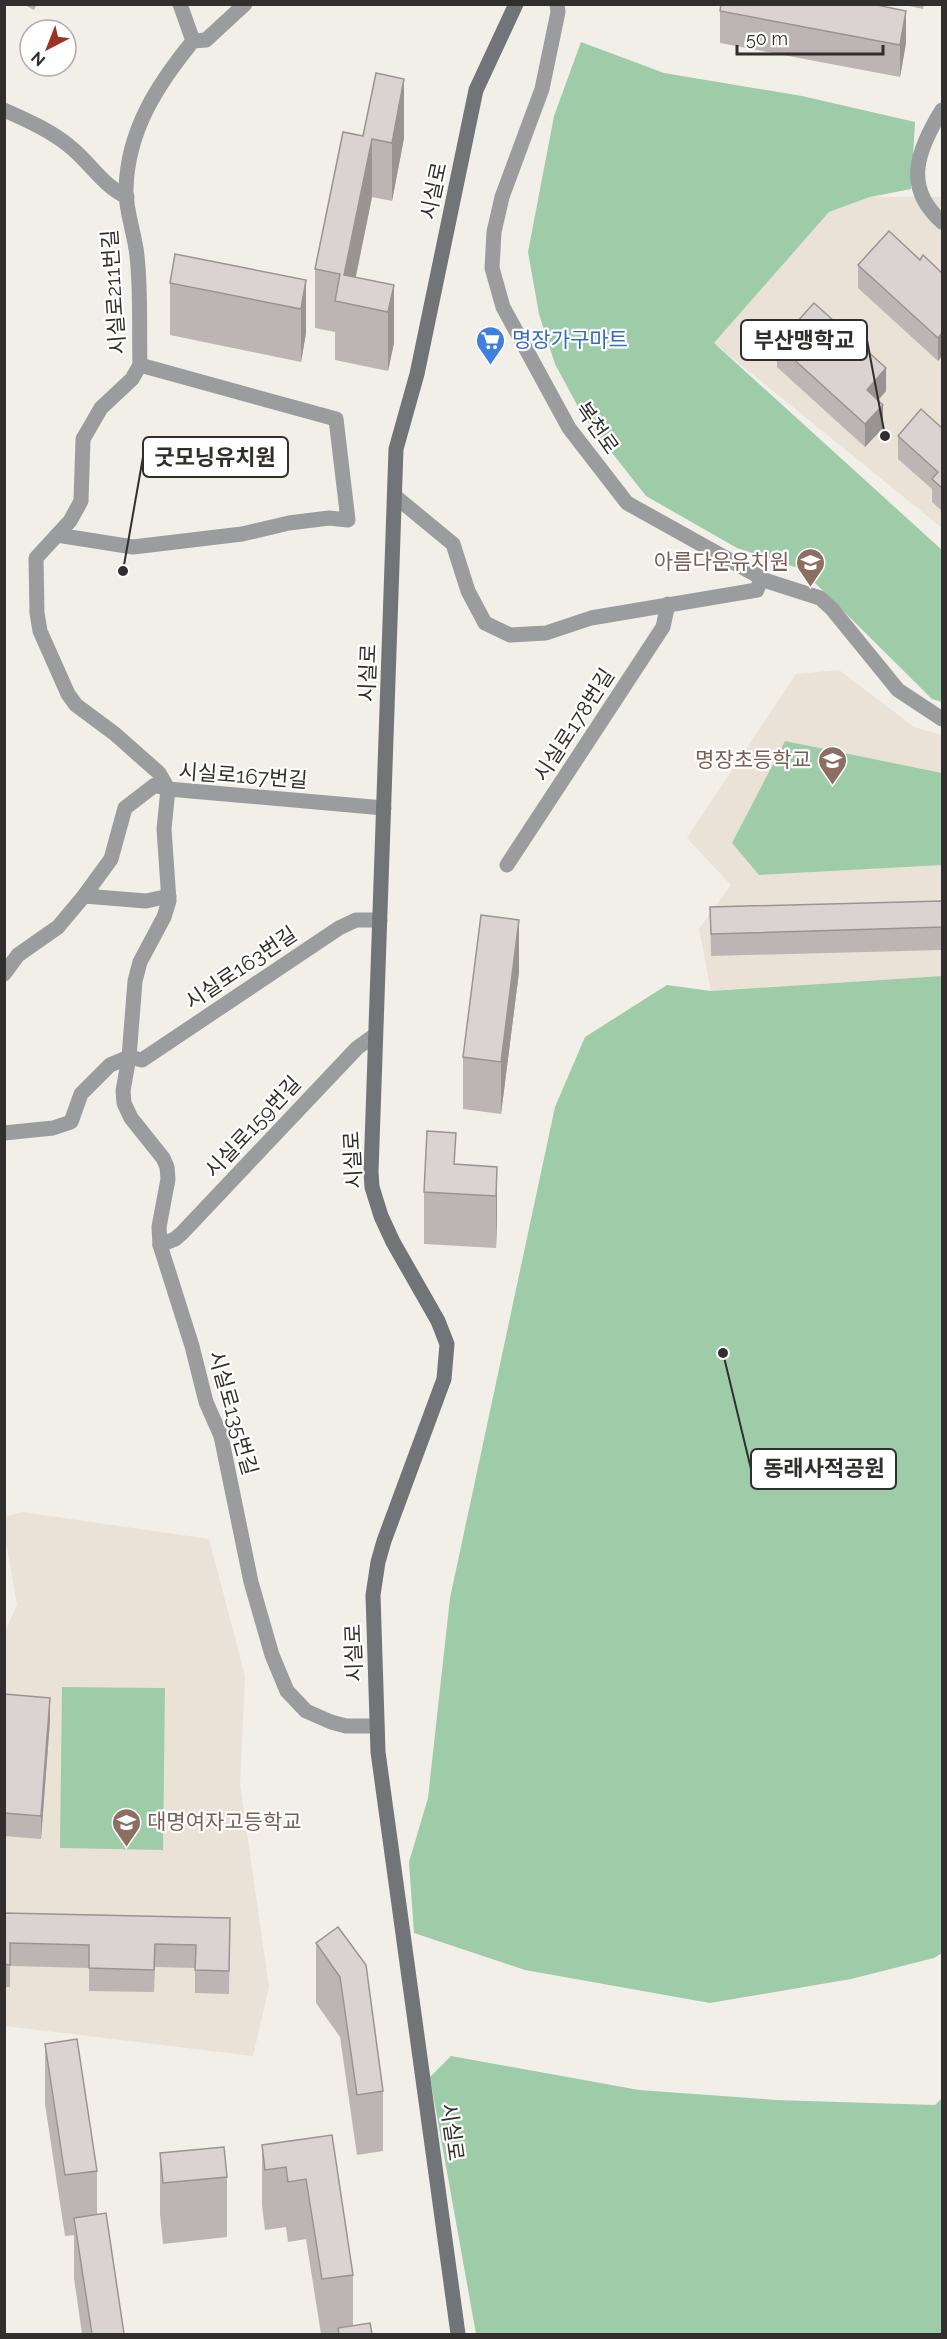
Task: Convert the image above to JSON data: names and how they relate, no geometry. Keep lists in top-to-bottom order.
{
  "streets": {
    "main road": ["시실로"],
    "street": [
      "시실로211번길",
      "복천로",
      "시실로178번길",
      "시실로167번길",
      "시실로163번길",
      "시실로159번길",
      "시실로135번길"
    ]
  },
  "crossings": [
    ["시실로", "시실로167번길"],
    ["시실로", "시실로163번길"],
    ["시실로", "시실로159번길"],
    ["시실로", "시실로135번길"],
    ["시실로211번길", "시실로167번길"],
    ["시실로167번길", "시실로163번길"],
    ["시실로167번길", "시실로135번길"],
    ["시실로163번길", "시실로135번길"],
    ["시실로159번길", "시실로135번길"]
  ],
  "places": {
    "supermarket": ["명장가구마트"],
    "other": ["부산맹학교", "굿모닝유치원", "동래사적공원"],
    "school or university": ["아름다운유치원", "명장초등학교", "대명여자고등학교"]
  },
  "scale_bar": "50 m",
  "north": "bottom left"
}
